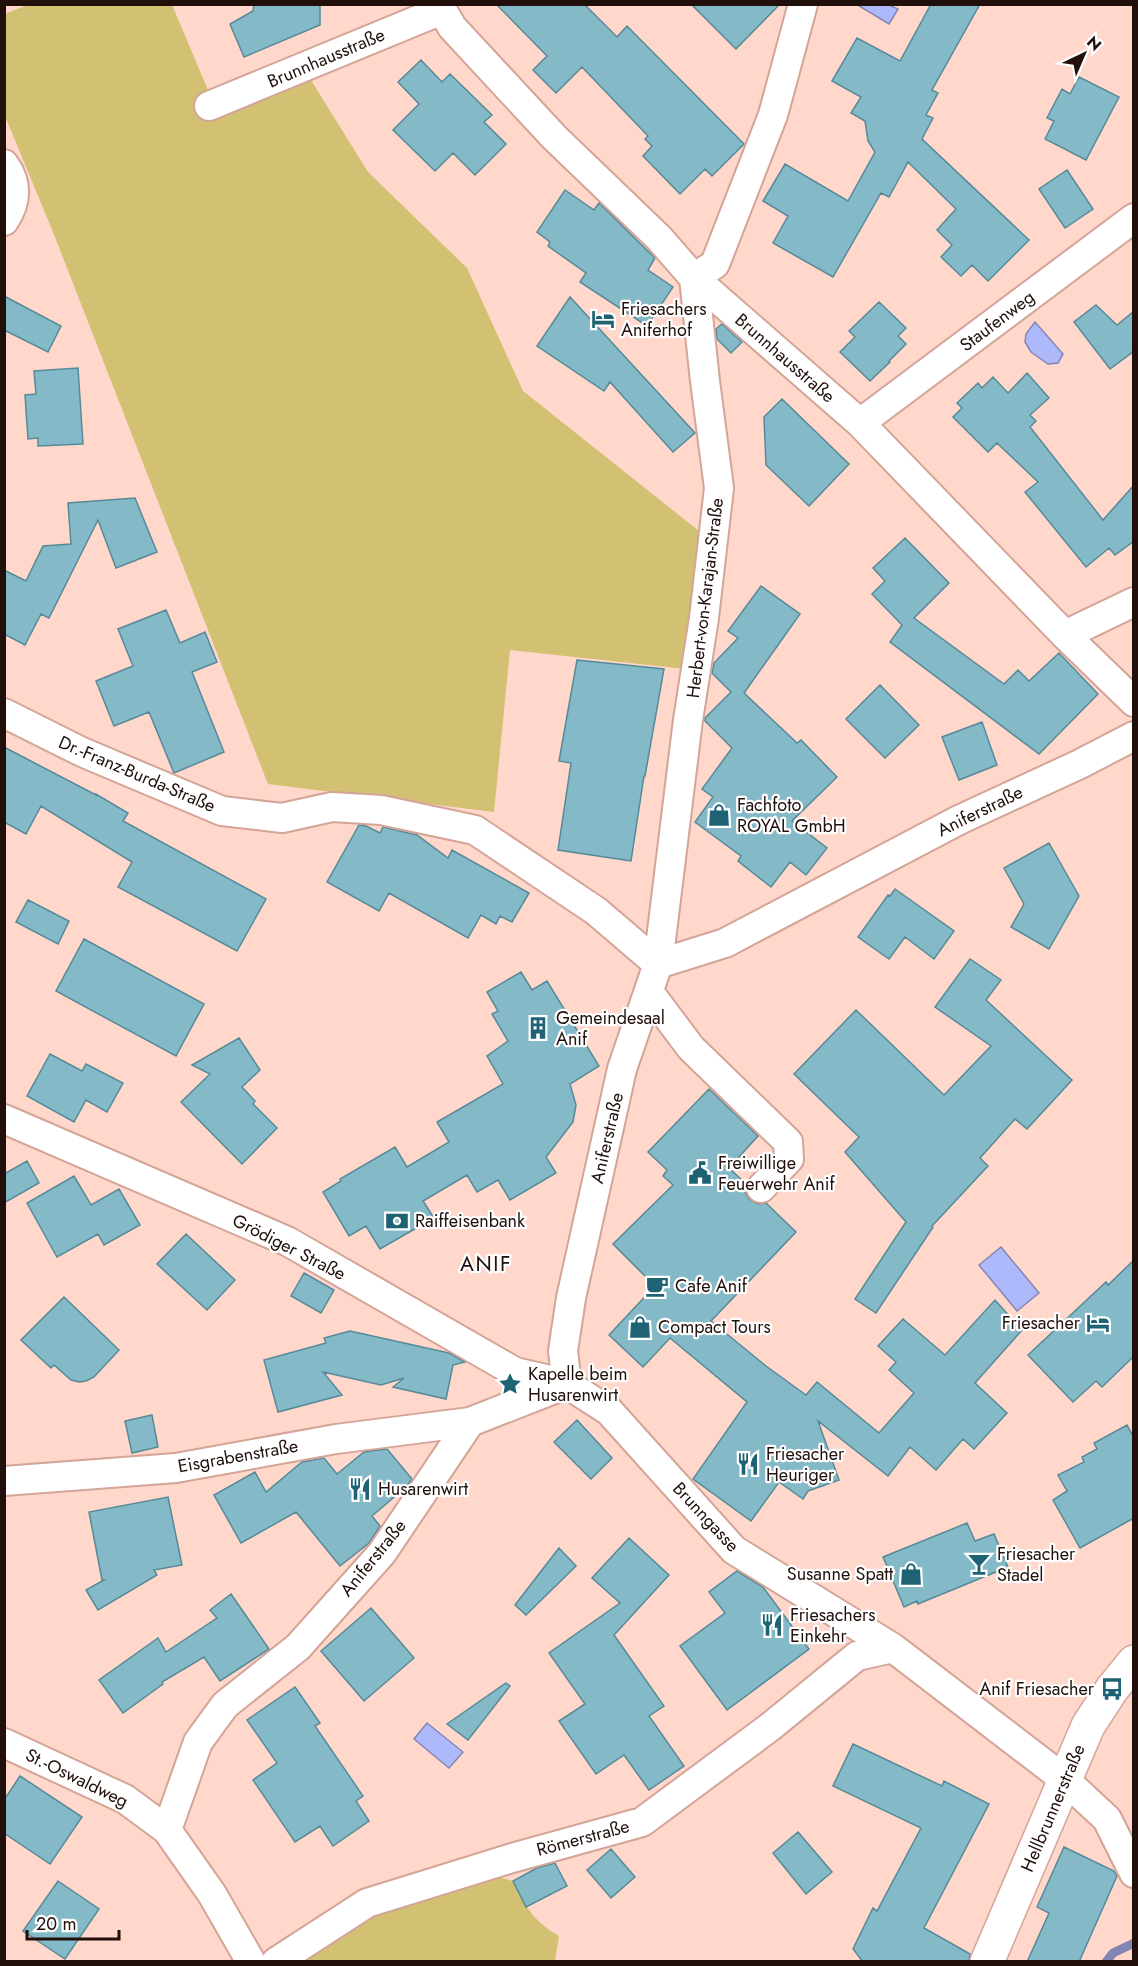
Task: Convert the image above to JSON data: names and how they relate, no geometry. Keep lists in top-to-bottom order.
{
  "streets": {
    "street": [
      "Brunnhausstraße",
      "Staufenweg",
      "Herbert-von-Karajan-Straße",
      "Dr.-Franz-Burda-Straße",
      "Aniferstraße",
      "Grödiger Straße",
      "Eisgrabenstraße",
      "Brunngasse",
      "St.-Oswaldweg",
      "Hellbrunnerstraße",
      "Römerstraße"
    ]
  },
  "crossings": [
    ["Brunnhausstraße", "Staufenweg"],
    ["Brunnhausstraße", "Herbert-von-Karajan-Straße"],
    ["Herbert-von-Karajan-Straße", "Dr.-Franz-Burda-Straße"],
    ["Herbert-von-Karajan-Straße", "Aniferstraße"],
    ["Dr.-Franz-Burda-Straße", "Aniferstraße"],
    ["Aniferstraße", "Grödiger Straße"],
    ["Aniferstraße", "Eisgrabenstraße"],
    ["Aniferstraße", "Brunngasse"],
    ["Aniferstraße", "St.-Oswaldweg"],
    ["Grödiger Straße", "Brunngasse"],
    ["Brunngasse", "Hellbrunnerstraße"],
    ["Brunngasse", "Römerstraße"]
  ],
  "districts": ["ANIF"],
  "places": {
    "hotel": ["Friesachers Aniferhof", "Friesacher"],
    "shop": ["Fachfoto ROYAL GmbH", "Compact Tours", "Susanne Spatt"],
    "building": ["Gemeindesaal Anif"],
    "public building": ["Freiwillige Feuerwehr Anif"],
    "bank": ["Raiffeisenbank"],
    "cafe": ["Cafe Anif"],
    "place": ["Kapelle beim Husarenwirt"],
    "restaurant": ["Friesacher Heuriger", "Husarenwirt", "Friesachers Einkehr"],
    "bar": ["Friesacher Stadel"],
    "bus stop": ["Anif Friesacher"]
  },
  "scale_bar": "20 m",
  "north": "top right"
}
